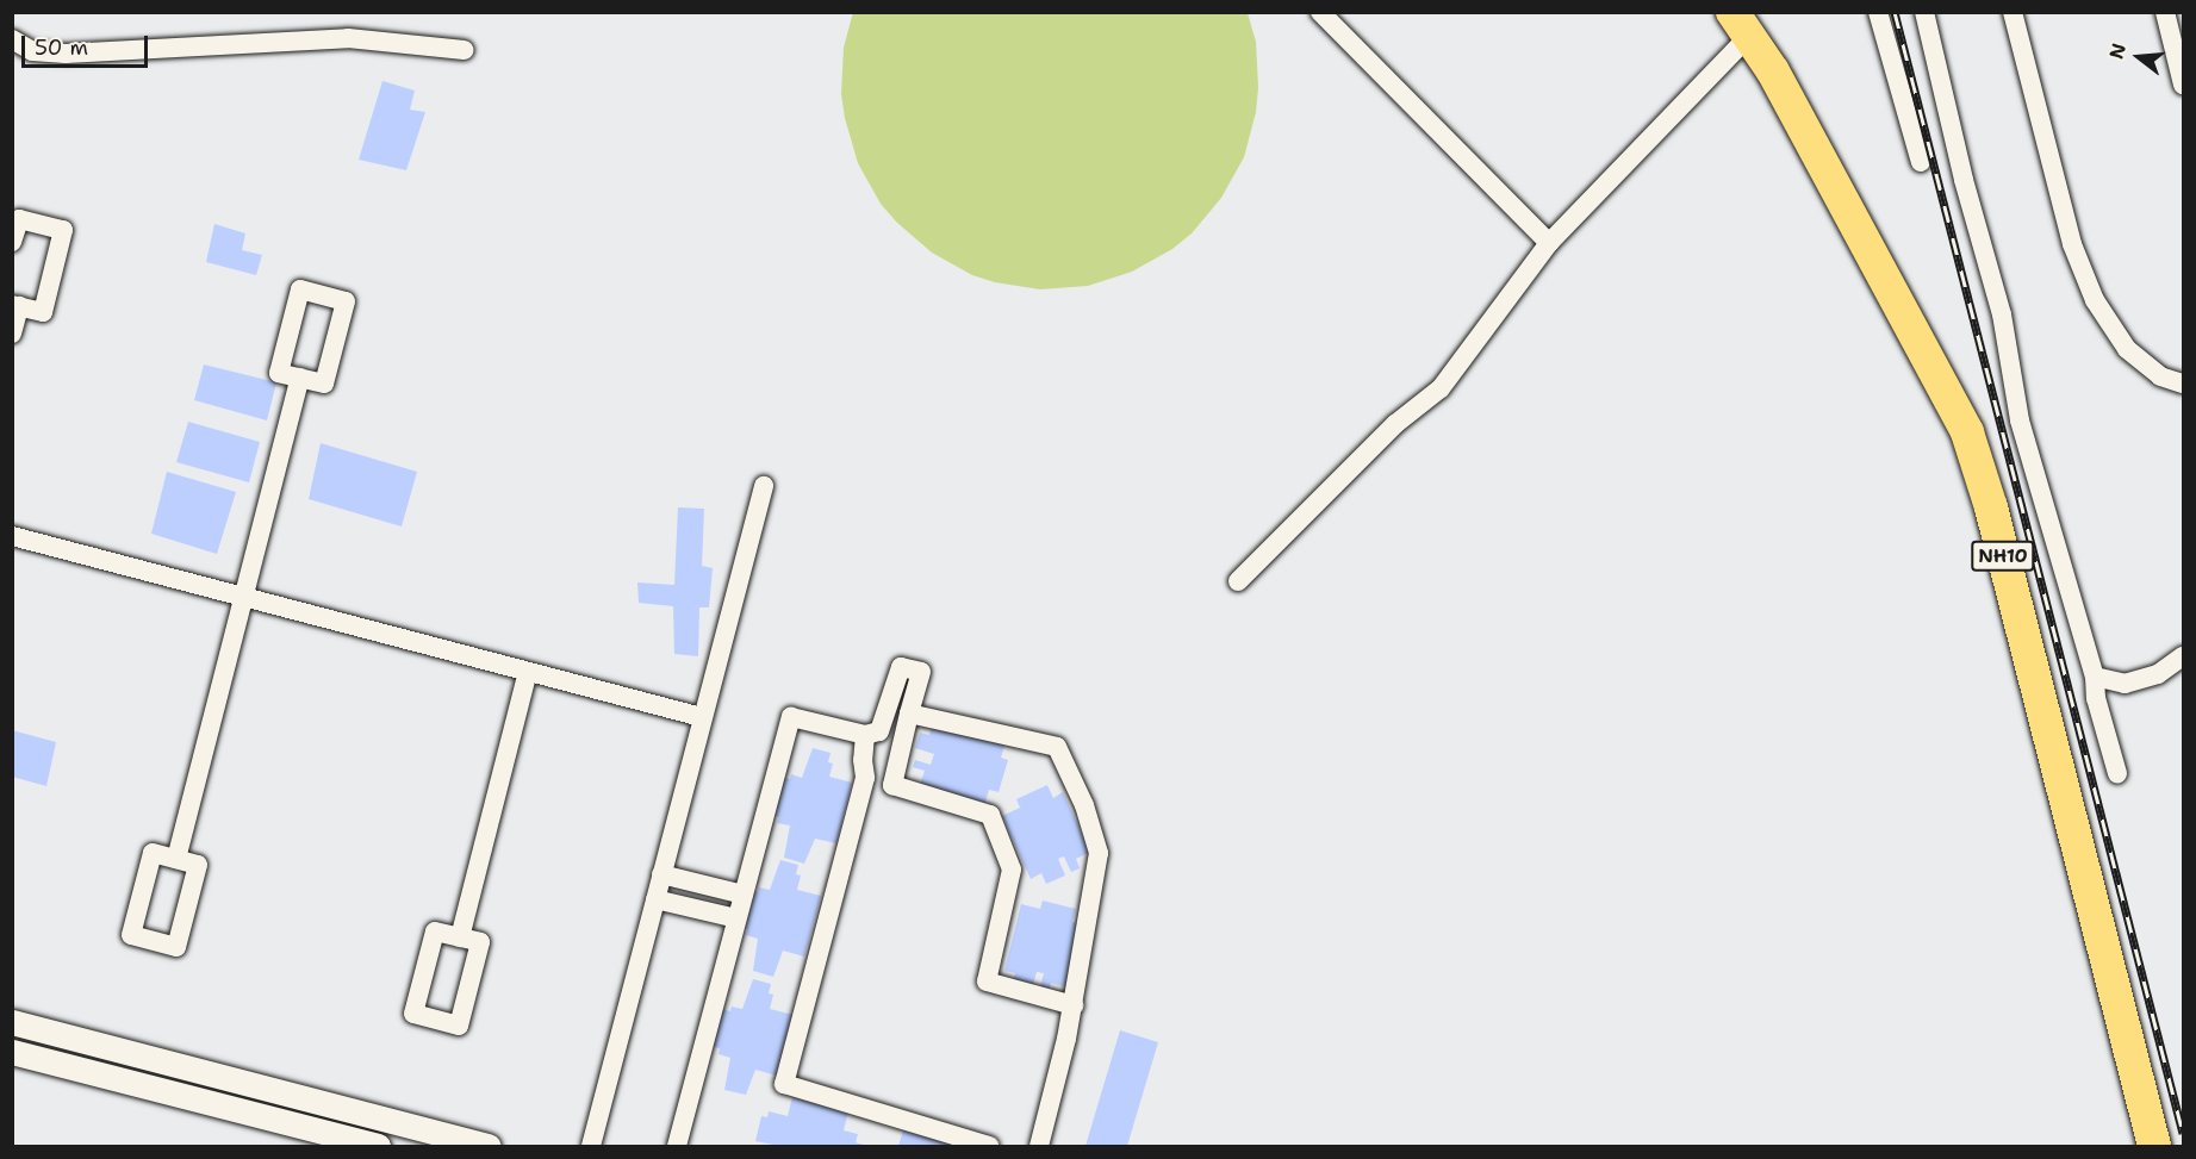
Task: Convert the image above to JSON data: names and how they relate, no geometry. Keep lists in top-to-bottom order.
{
  "streets": {
    "highway": ["NH10"]
  },
  "scale_bar": "50 m",
  "north": "left"
}
